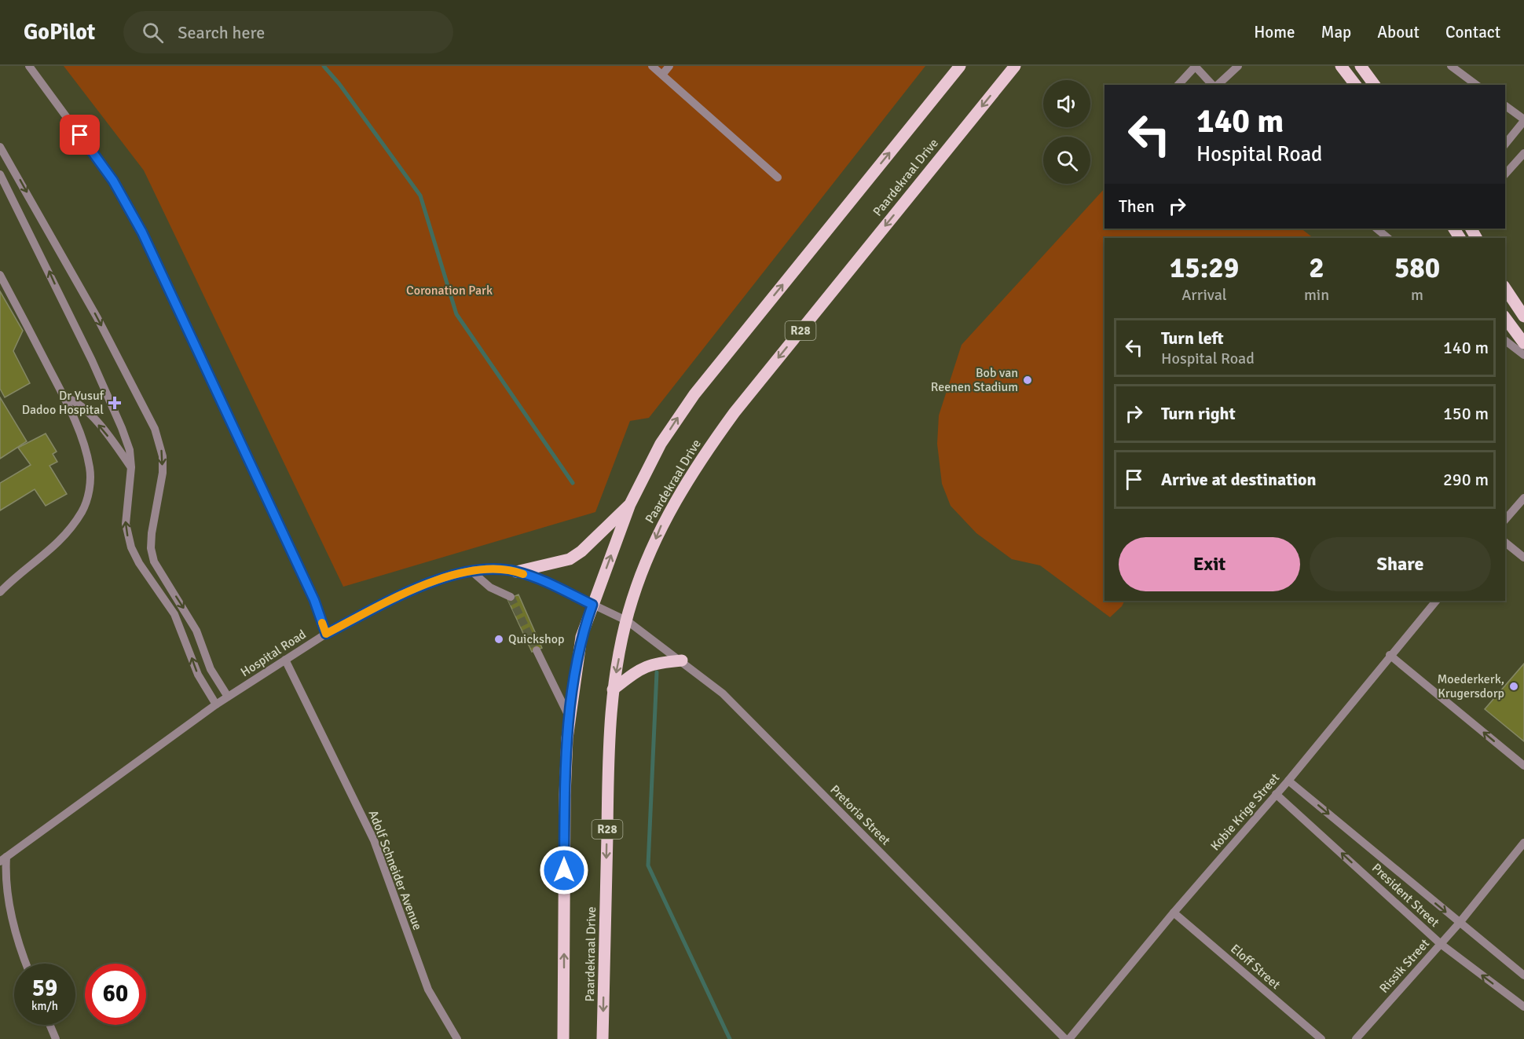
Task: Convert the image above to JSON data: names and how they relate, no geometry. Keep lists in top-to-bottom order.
{
  "streets": {
    "main road": ["Paardekraal Drive", "R28"],
    "street": [
      "Hospital Road",
      "Kobie Krige Street",
      "Pretoria Street",
      "Adolf Schneider Avenue",
      "President Street",
      "Rissik Street",
      "Eloff Street"
    ]
  },
  "crossings": [
    ["Paardekraal Drive", "Hospital Road"],
    ["Paardekraal Drive", "Pretoria Street"],
    ["Hospital Road", "Pretoria Street"],
    ["Hospital Road", "Adolf Schneider Avenue"],
    ["Kobie Krige Street", "President Street"],
    ["Kobie Krige Street", "Eloff Street"],
    ["President Street", "Rissik Street"]
  ],
  "parks": ["Coronation Park"],
  "places": {
    "other": ["Bob van Reenen Stadium", "Quickshop", "Moederkerk, Krugersdorp"],
    "health": ["Dr Yusuf Dadoo Hospital"]
  },
  "page": {
    "header": "GoPilot",
    "search": "Search here",
    "nav": [
      "Home",
      "Map",
      "About",
      "Contact"
    ],
    "turn": ["140 m", "Hospital Road"],
    "then": "Then",
    "eta": [
      "15:29",
      "Arrival",
      "2",
      "min",
      "580",
      "m"
    ],
    "list": [
      {
        "name": "Turn left",
        "note": "Hospital Road",
        "value": "140 m"
      },
      {
        "name": "Turn right",
        "value": "150 m"
      },
      {
        "name": "Arrive at destination",
        "value": "290 m"
      }
    ],
    "buttons": ["Exit", "Share"],
    "speed": "59 km/h",
    "limit": "60"
  }
}
